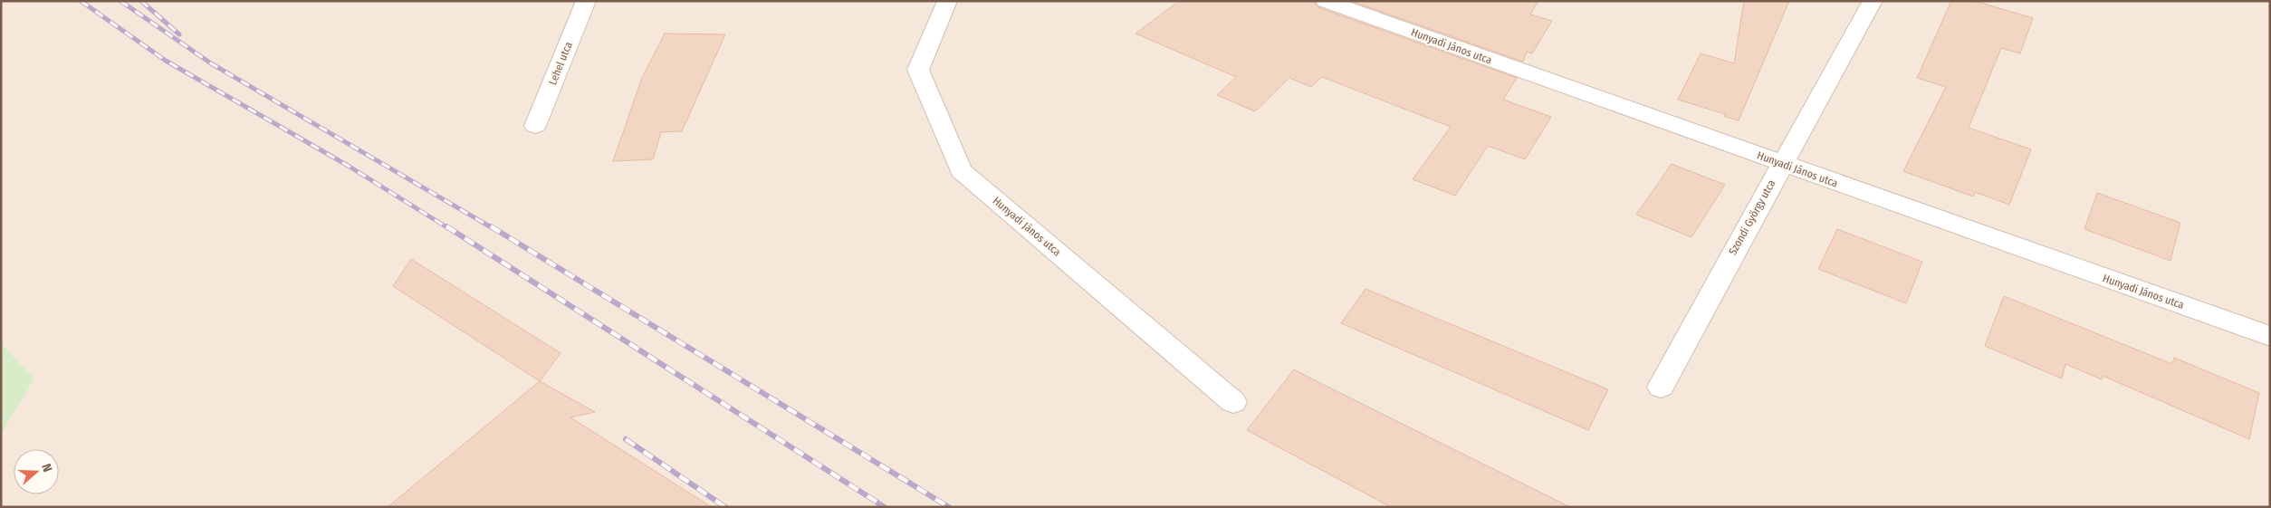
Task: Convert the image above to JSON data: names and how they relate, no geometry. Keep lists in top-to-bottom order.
{
  "streets": {
    "street": ["Hunyadi János utca", "Lehel utca", "Szondi György utca"]
  },
  "crossings": [
    ["Hunyadi János utca", "Szondi György utca"]
  ],
  "north": "right"
}
